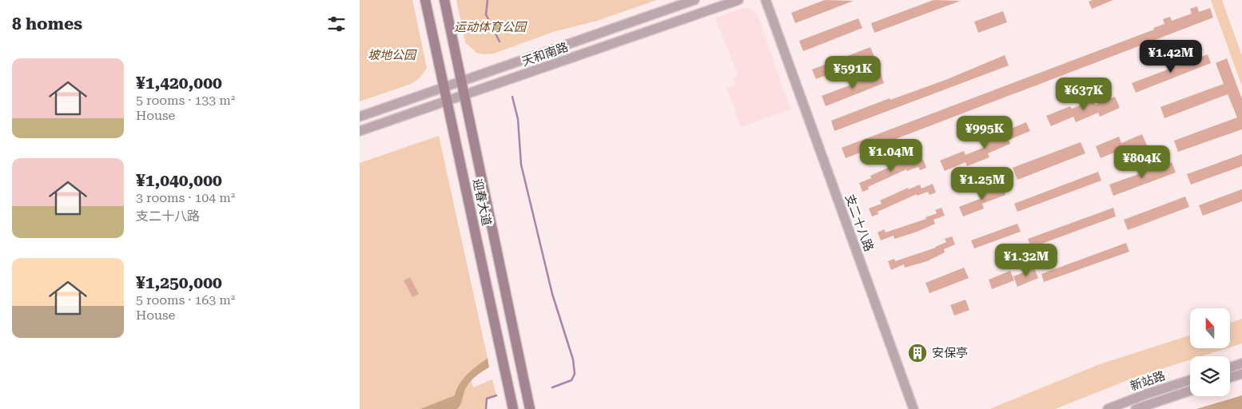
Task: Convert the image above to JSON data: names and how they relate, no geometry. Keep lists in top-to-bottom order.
{
  "streets": {
    "main road": ["迎春大道"],
    "street": ["天和南路", "支二十八路", "新站路"]
  },
  "crossings": [
    ["天和南路", "迎春大道"]
  ],
  "parks": ["运动体育公园", "坡地公园"],
  "places": {
    "building": ["安保亭"]
  },
  "north": "top",
  "page": {
    "heading": "8 homes",
    "price": [
      "¥1.42M",
      "¥591K",
      "¥637K",
      "¥995K",
      "¥1.04M",
      "¥804K",
      "¥1.25M",
      "¥1.32M"
    ],
    "list": [
      {
        "name": "¥1,420,000",
        "note": "5 rooms · 133 m² · House"
      },
      {
        "name": "¥1,040,000",
        "note": "3 rooms · 104 m² · 支二十八路"
      },
      {
        "name": "¥1,250,000",
        "note": "5 rooms · 163 m² · House"
      }
    ]
  }
}
